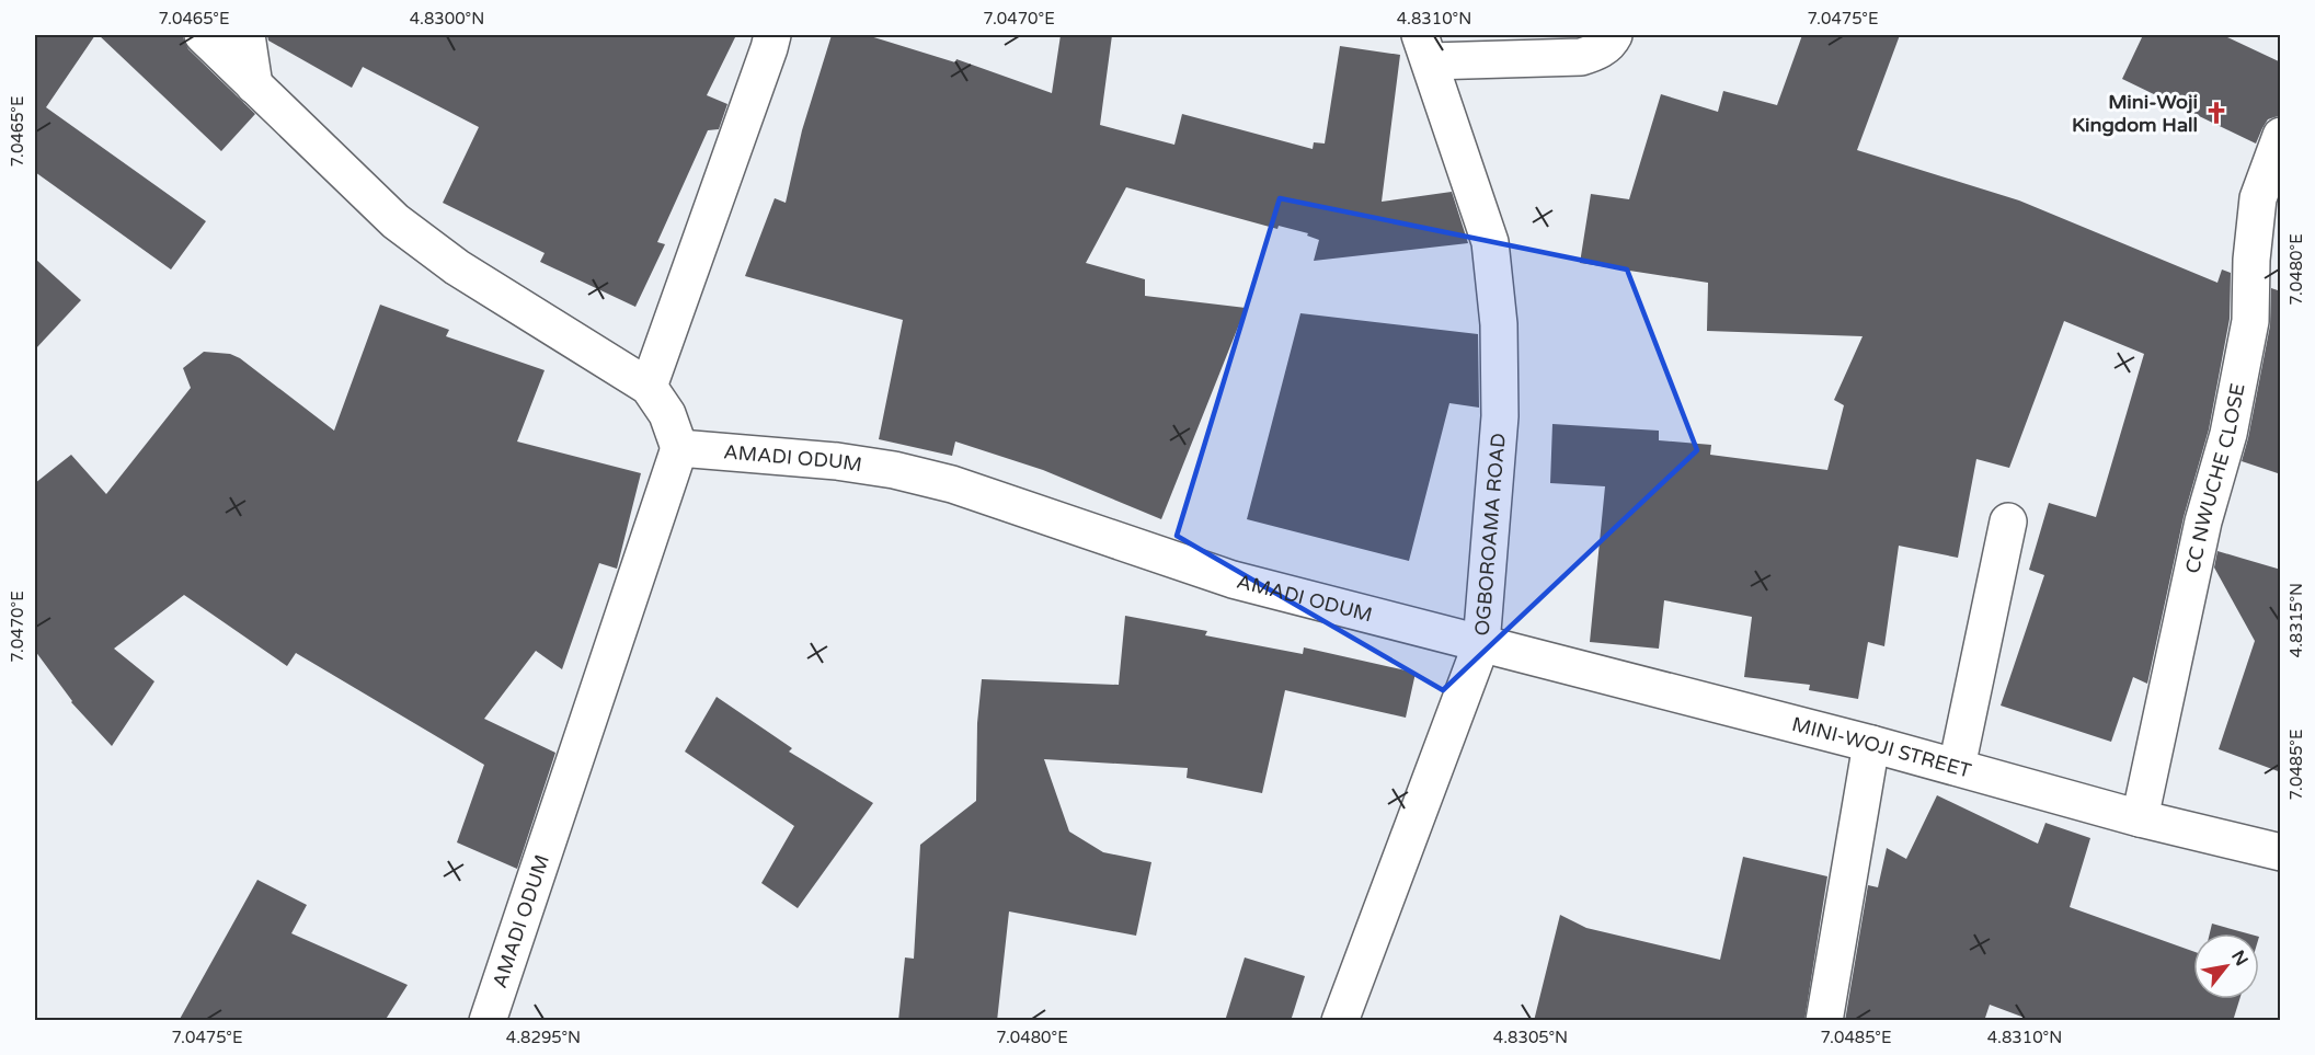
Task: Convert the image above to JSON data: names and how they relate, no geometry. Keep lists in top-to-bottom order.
{
  "streets": {
    "street": [
      "AMADI ODUM",
      "CC NWUCHE CLOSE",
      "OGBOROAMA ROAD",
      "MINI-WOJI STREET"
    ]
  },
  "crossings": [
    ["AMADI ODUM", "OGBOROAMA ROAD"],
    ["AMADI ODUM", "MINI-WOJI STREET"],
    ["CC NWUCHE CLOSE", "MINI-WOJI STREET"],
    ["OGBOROAMA ROAD", "MINI-WOJI STREET"]
  ],
  "places": {
    "church": ["Mini-Woji Kingdom Hall"]
  },
  "north": "top right",
  "coordinates": [
    "7.0465°E",
    "4.8300°N",
    "7.0470°E",
    "4.8310°N",
    "7.0475°E",
    "7.0480°E",
    "4.8315°N",
    "7.0485°E",
    "4.8295°N",
    "4.8305°N"
  ]
}
